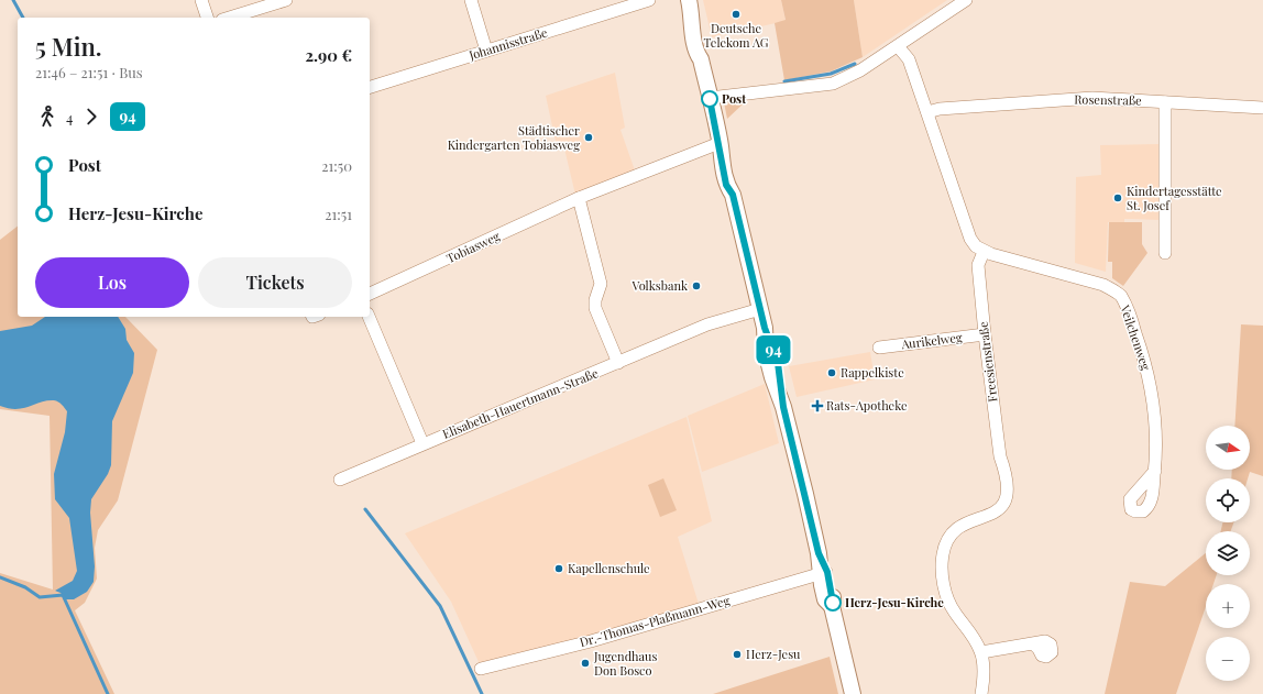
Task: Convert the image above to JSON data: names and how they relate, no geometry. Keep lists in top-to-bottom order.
{
  "streets": {
    "street": [
      "Johannisstraße",
      "Rosenstraße",
      "Tobiasweg",
      "Veilchenweg",
      "Aurikelweg",
      "Freesienstraße",
      "Elisabeth-Hauertmann-Straße",
      "Dr.-Thomas-Plaßmann-Weg"
    ]
  },
  "crossings": [
    ["Veilchenweg", "Freesienstraße"],
    ["Aurikelweg", "Freesienstraße"]
  ],
  "places": {
    "other": [
      "Deutsche Telekom AG",
      "Post",
      "Städtischer Kindergarten Tobiasweg",
      "Kindertagesstätte St. Josef",
      "Volksbank",
      "Rappelkiste",
      "Kapellenschule",
      "Herz-Jesu-Kirche",
      "Herz-Jesu",
      "Jugendhaus Don Bosco"
    ],
    "health": ["Rats-Apotheke"]
  },
  "lines": ["bus line 94"],
  "north": "right",
  "page": {
    "on_map": "94",
    "heading": ["5 Min.", "21:46 – 21:51 · Bus", "2.90 €"],
    "legs": ["4", "94"],
    "list": [
      {
        "name": "Post",
        "value": "21:50"
      },
      {
        "name": "Herz-Jesu-Kirche",
        "value": "21:51"
      }
    ],
    "buttons": ["Los", "Tickets"],
    "map_buttons": ["+", "−"]
  }
}
